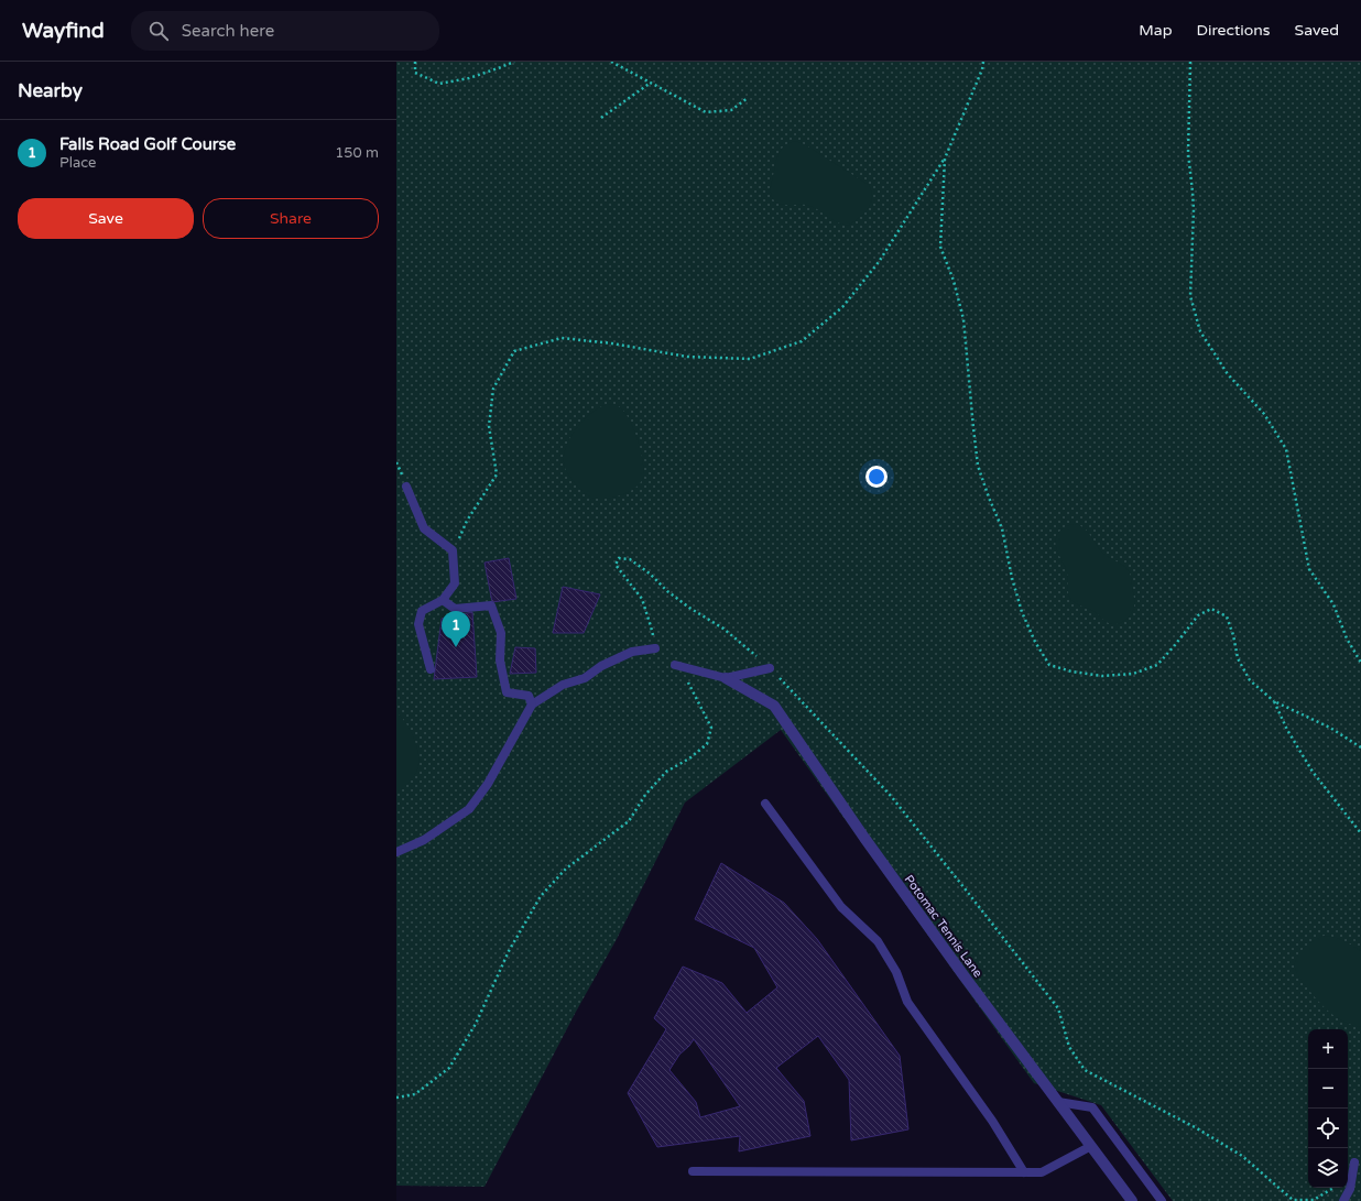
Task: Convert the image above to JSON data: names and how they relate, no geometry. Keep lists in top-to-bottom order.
{
  "streets": {
    "street": ["Potomac Tennis Lane"]
  },
  "page": {
    "header": "Wayfind",
    "search": "Search here",
    "nav": ["Map", "Directions", "Saved"],
    "heading": "Nearby",
    "list": [
      {
        "mark": "1",
        "name": "Falls Road Golf Course",
        "note": "Place",
        "value": "150 m"
      }
    ],
    "buttons": ["Save", "Share"],
    "pins": "1",
    "map_buttons": ["+", "−"]
  }
}
